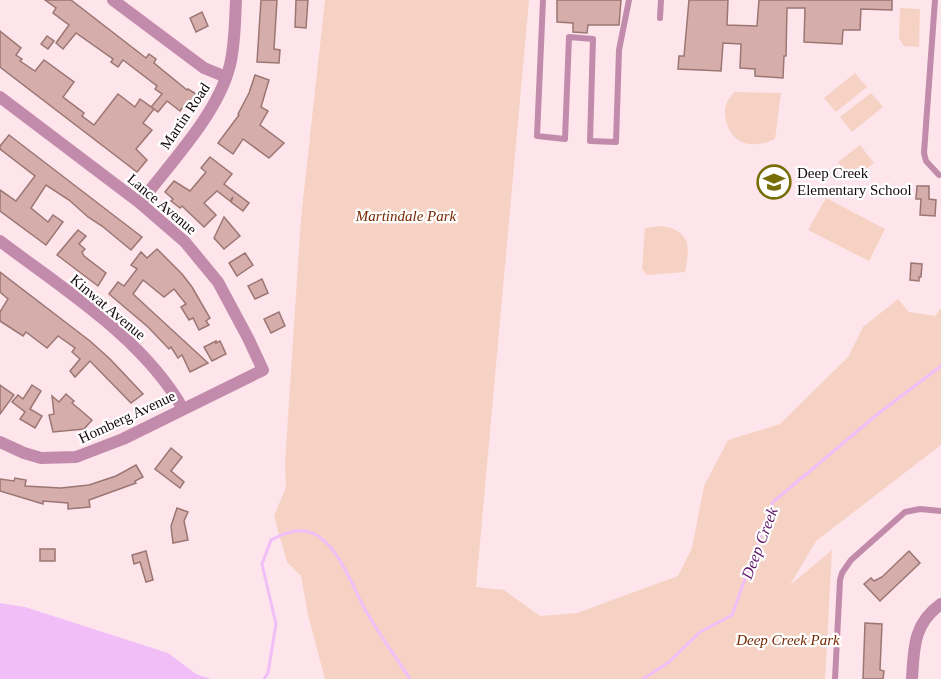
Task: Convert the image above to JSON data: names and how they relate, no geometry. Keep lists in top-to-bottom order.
{
  "streets": {
    "street": [
      "Martin Road",
      "Lance Avenue",
      "Kinwat Avenue",
      "Homberg Avenue"
    ]
  },
  "crossings": [
    ["Martin Road", "Lance Avenue"],
    ["Lance Avenue", "Homberg Avenue"],
    ["Kinwat Avenue", "Homberg Avenue"]
  ],
  "water": ["Deep Creek"],
  "parks": ["Martindale Park", "Deep Creek Park"],
  "places": {
    "school or university": ["Deep Creek Elementary School"]
  }
}
